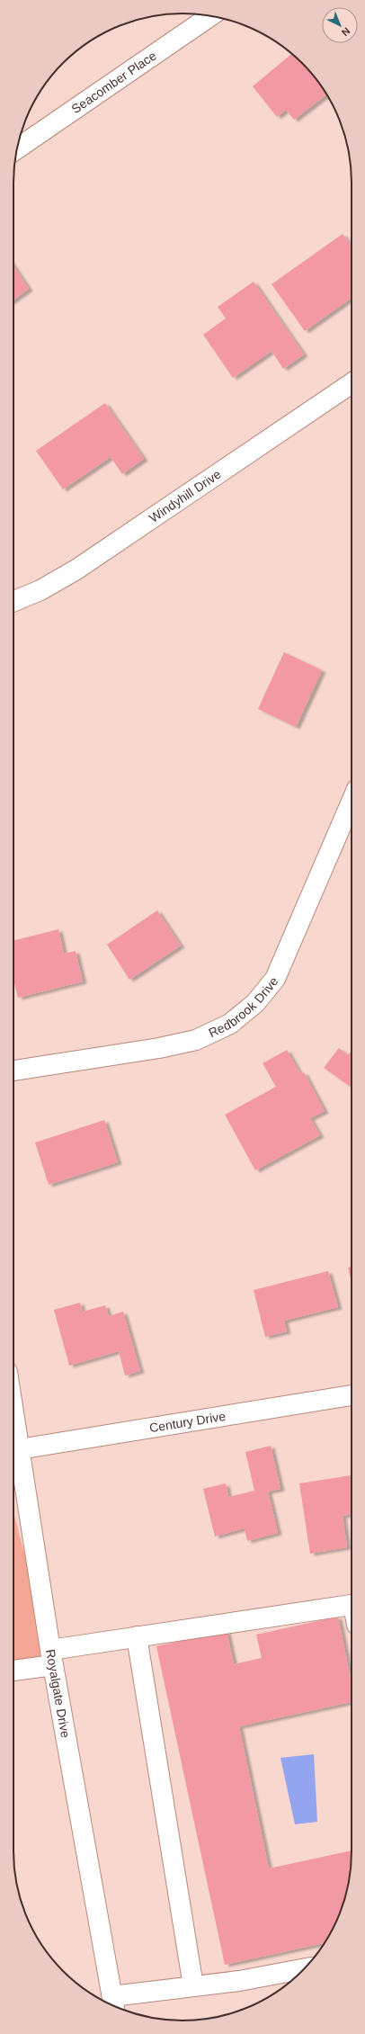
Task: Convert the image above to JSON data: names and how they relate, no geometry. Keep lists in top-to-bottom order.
{
  "streets": {
    "street": [
      "Seacomber Place",
      "Windyhill Drive",
      "Redbrook Drive",
      "Century Drive",
      "Royalgate Drive"
    ]
  },
  "crossings": [
    ["Century Drive", "Royalgate Drive"]
  ],
  "north": "bottom right"
}
